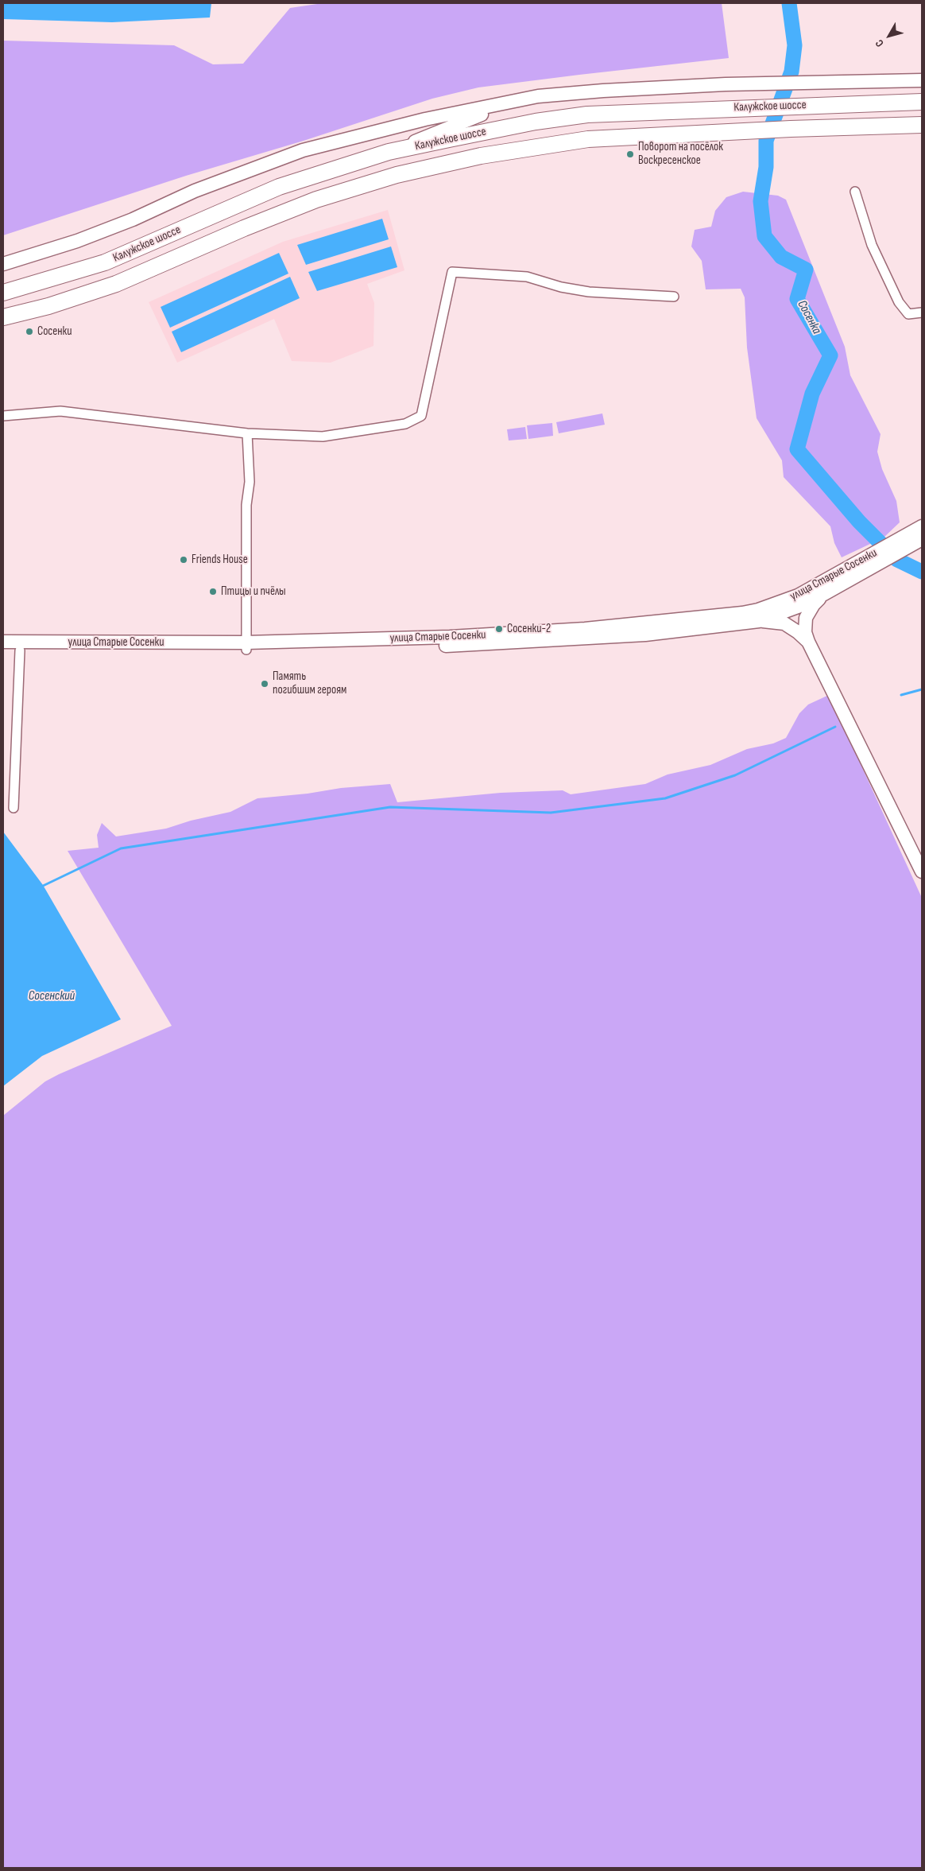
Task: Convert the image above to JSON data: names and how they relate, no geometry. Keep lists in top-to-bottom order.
{
  "streets": {
    "highway": ["Калужское шоссе"],
    "main road": ["улица Старые Сосенки"]
  },
  "water": ["Сосенка", "Сосенский"],
  "places": [
    "Поворот на посёлок Воскресенское",
    "Сосенки",
    "Friends House",
    "Птицы и пчёлы",
    "Сосенки-2",
    "Память погибшим героям"
  ],
  "north": "bottom left"
}
